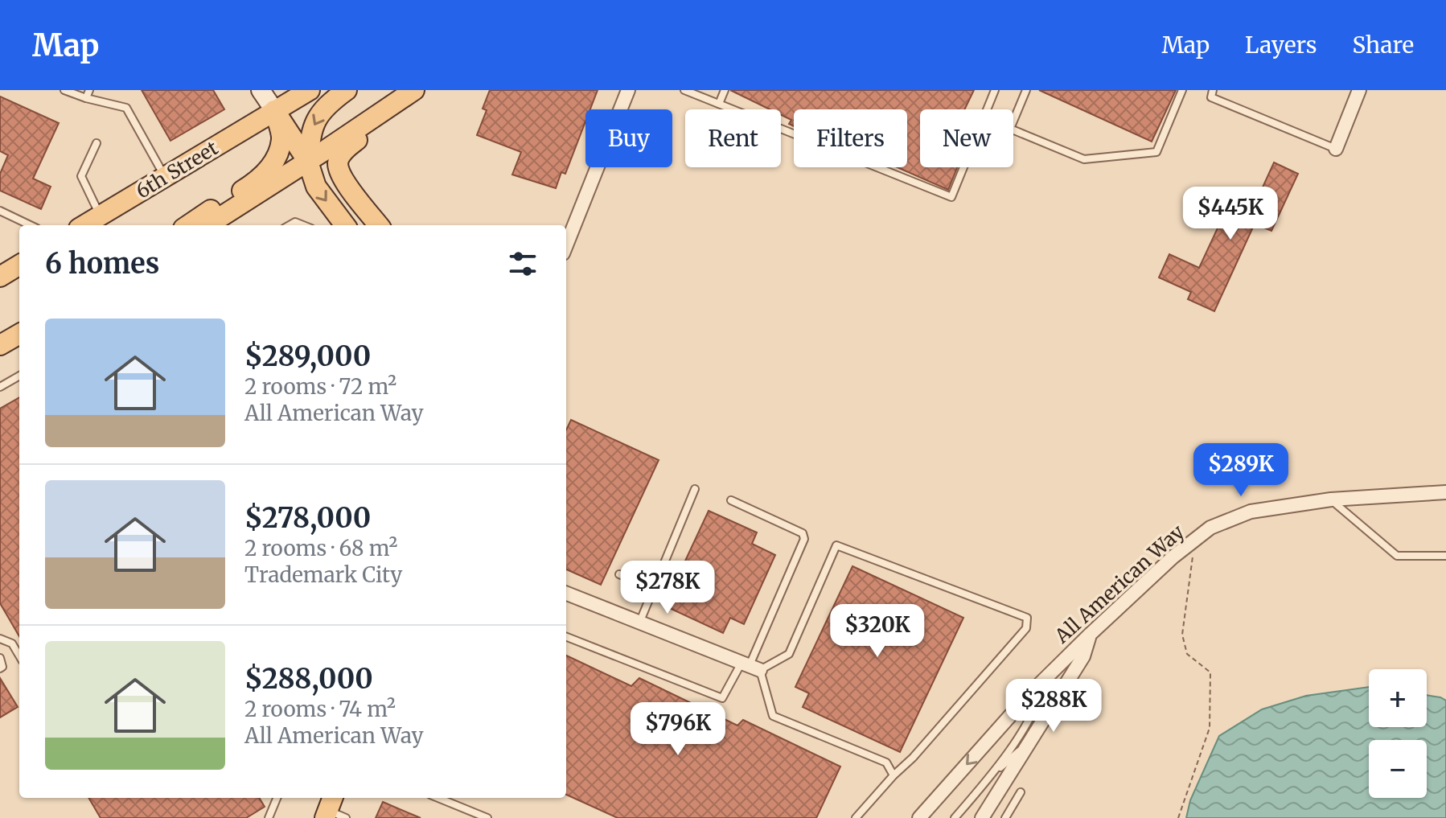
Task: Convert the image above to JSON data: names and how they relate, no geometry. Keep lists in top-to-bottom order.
{
  "streets": {
    "main road": ["6th Street"],
    "street": ["All American Way"]
  },
  "page": {
    "header": "Map",
    "nav": ["Map", "Layers", "Share"],
    "chip": [
      "Buy",
      "Rent",
      "Filters",
      "New"
    ],
    "price": [
      "$445K",
      "$289K",
      "$278K",
      "$320K",
      "$288K",
      "$796K"
    ],
    "heading": "6 homes",
    "list": [
      {
        "name": "$289,000",
        "note": "2 rooms · 72 m² · All American Way"
      },
      {
        "name": "$278,000",
        "note": "2 rooms · 68 m² · Trademark City"
      },
      {
        "name": "$288,000",
        "note": "2 rooms · 74 m² · All American Way"
      }
    ],
    "map_buttons": ["+", "−"]
  }
}
